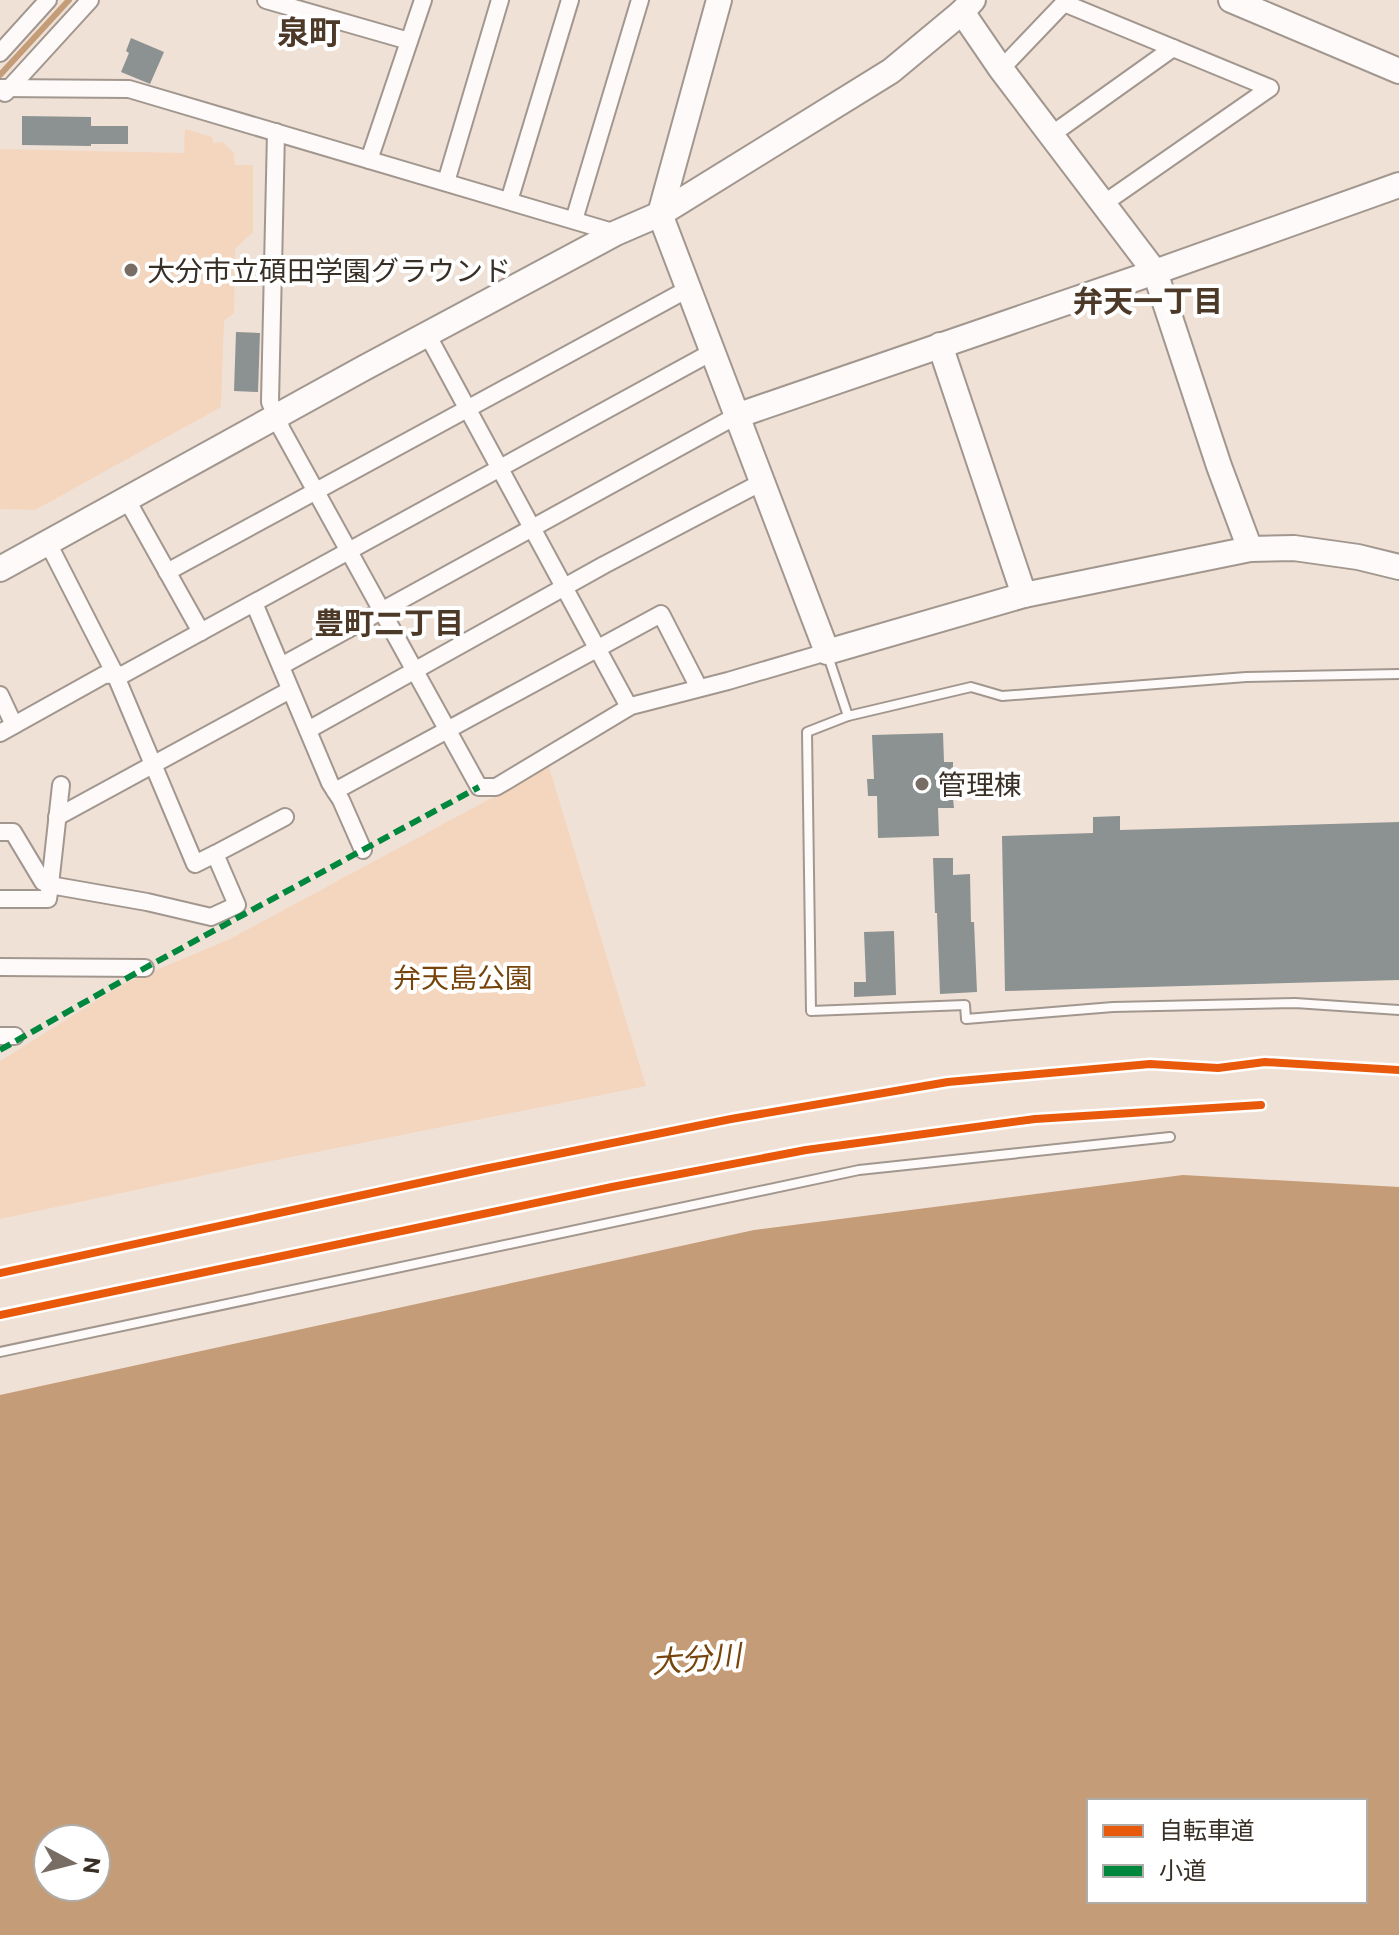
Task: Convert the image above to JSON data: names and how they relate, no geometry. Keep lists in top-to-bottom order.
{
  "districts": ["泉町", "弁天一丁目", "豊町二丁目"],
  "water": ["大分川"],
  "parks": ["弁天島公園"],
  "places": ["大分市立碩田学園グラウンド", "管理棟"],
  "legend": ["自転車道", "小道"],
  "north": "right"
}
